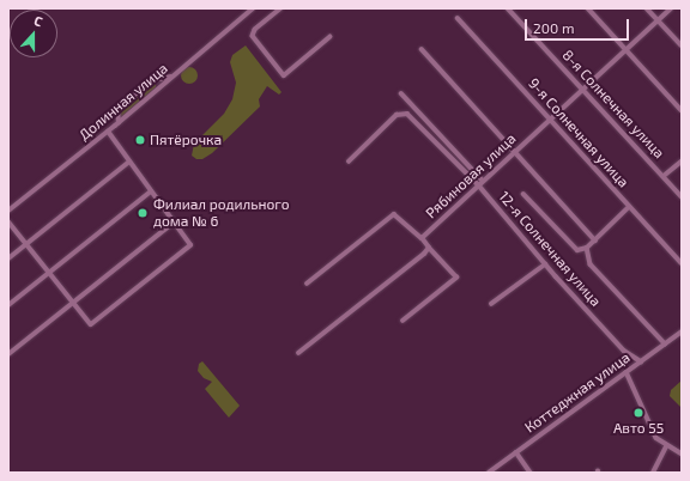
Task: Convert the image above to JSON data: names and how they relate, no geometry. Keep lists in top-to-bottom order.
{
  "streets": {
    "street": [
      "Долинная улица",
      "8-я Солнечная улица",
      "9-я Солнечная улица",
      "Рябиновая улица",
      "12-я Солнечная улица",
      "Коттеджная улица"
    ]
  },
  "crossings": [
    ["8-я Солнечная улица", "Рябиновая улица"],
    ["9-я Солнечная улица", "Рябиновая улица"],
    ["Рябиновая улица", "12-я Солнечная улица"],
    ["12-я Солнечная улица", "Коттеджная улица"]
  ],
  "places": ["Пятёрочка", "Филиал родильного дома № 6", "Авто 55"],
  "scale_bar": "200 m",
  "north": "top"
}
